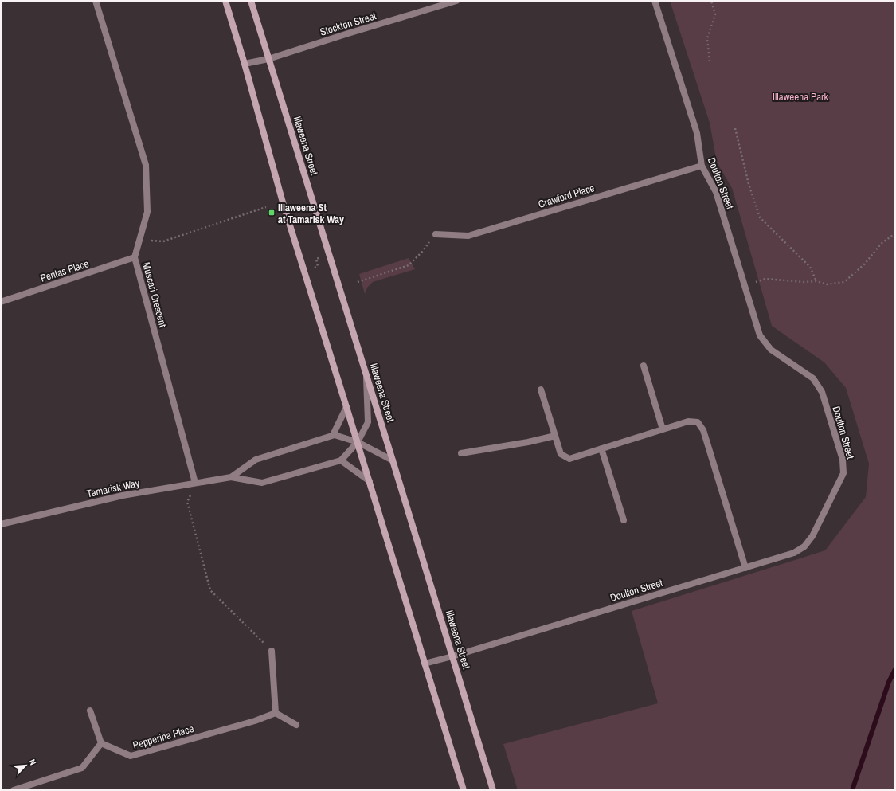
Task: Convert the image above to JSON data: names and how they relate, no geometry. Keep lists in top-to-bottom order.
{
  "streets": {
    "main road": ["Illaweena Street"],
    "street": [
      "Stockton Street",
      "Doulton Street",
      "Crawford Place",
      "Pentas Place",
      "Muscari Crescent",
      "Tamarisk Way",
      "Pepperina Place"
    ]
  },
  "crossings": [
    ["Stockton Street", "Illaweena Street"],
    ["Illaweena Street", "Doulton Street"],
    ["Doulton Street", "Crawford Place"],
    ["Pentas Place", "Muscari Crescent"],
    ["Muscari Crescent", "Tamarisk Way"]
  ],
  "parks": ["Illaweena Park"],
  "places": {
    "transit": ["Illaweena St at Tamarisk Way"]
  },
  "north": "top right"
}
